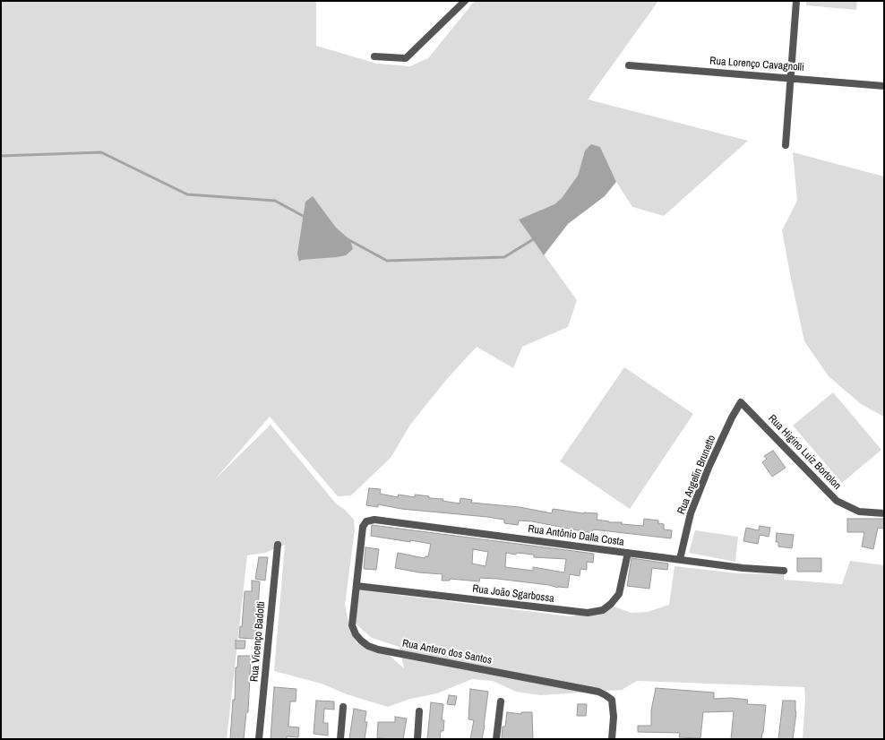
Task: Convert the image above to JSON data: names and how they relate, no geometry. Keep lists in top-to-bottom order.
{
  "streets": {
    "street": [
      "Rua Lorenço Cavagnolli",
      "Rua Higino Luiz Bortolon",
      "Rua Angelin Brunetto",
      "Rua Antônio Dalla Costa",
      "Rua João Sgarbossa",
      "Rua Vicenço Badotti",
      "Rua Antero dos Santos"
    ]
  },
  "crossings": [
    ["Rua Higino Luiz Bortolon", "Rua Angelin Brunetto"],
    ["Rua Angelin Brunetto", "Rua Antônio Dalla Costa"],
    ["Rua Antônio Dalla Costa", "Rua João Sgarbossa"],
    ["Rua Antônio Dalla Costa", "Rua Antero dos Santos"],
    ["Rua João Sgarbossa", "Rua Antero dos Santos"]
  ]
}
